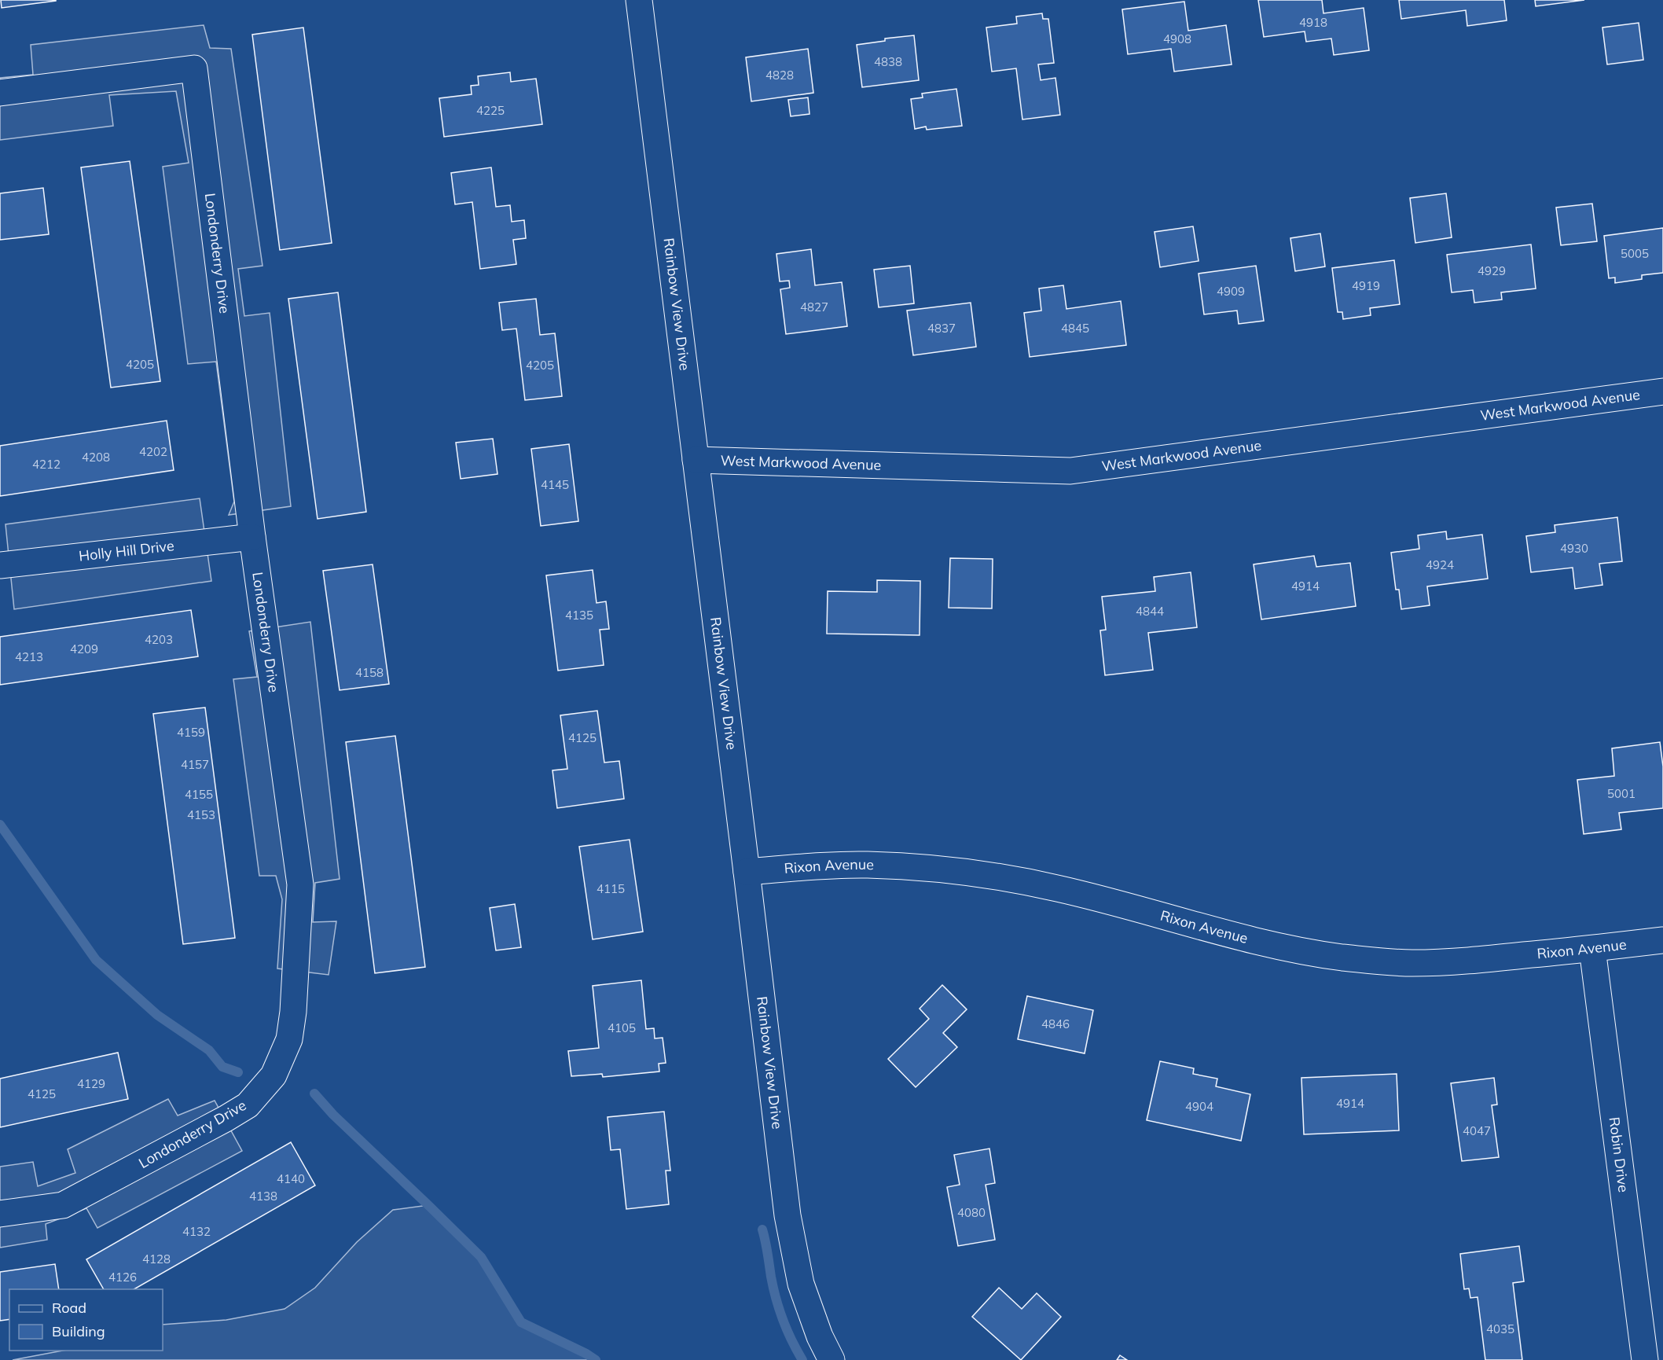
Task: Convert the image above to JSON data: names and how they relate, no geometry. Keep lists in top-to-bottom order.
{
  "streets": {
    "street": [
      "Londonderry Drive",
      "Rainbow View Drive",
      "West Markwood Avenue",
      "Holly Hill Drive",
      "Rixon Avenue",
      "Robin Drive"
    ]
  },
  "crossings": [
    ["Londonderry Drive", "Holly Hill Drive"],
    ["Rainbow View Drive", "West Markwood Avenue"],
    ["Rainbow View Drive", "Rixon Avenue"],
    ["Rixon Avenue", "Robin Drive"]
  ],
  "house_numbers": [
    "4918",
    "4908",
    "4838",
    "4828",
    "4225",
    "5005",
    "4929",
    "4919",
    "4909",
    "4827",
    "4837",
    "4845",
    "4205",
    "4205",
    "4202",
    "4208",
    "4212",
    "4145",
    "4930",
    "4924",
    "4914",
    "4844",
    "4135",
    "4203",
    "4209",
    "4213",
    "4158",
    "4159",
    "4125",
    "4157",
    "5001",
    "4155",
    "4153",
    "4115",
    "4846",
    "4105",
    "4129",
    "4125",
    "4914",
    "4904",
    "4047",
    "4140",
    "4138",
    "4080",
    "4132",
    "4128",
    "4126",
    "4035"
  ],
  "legend": ["Road", "Building"]
}
